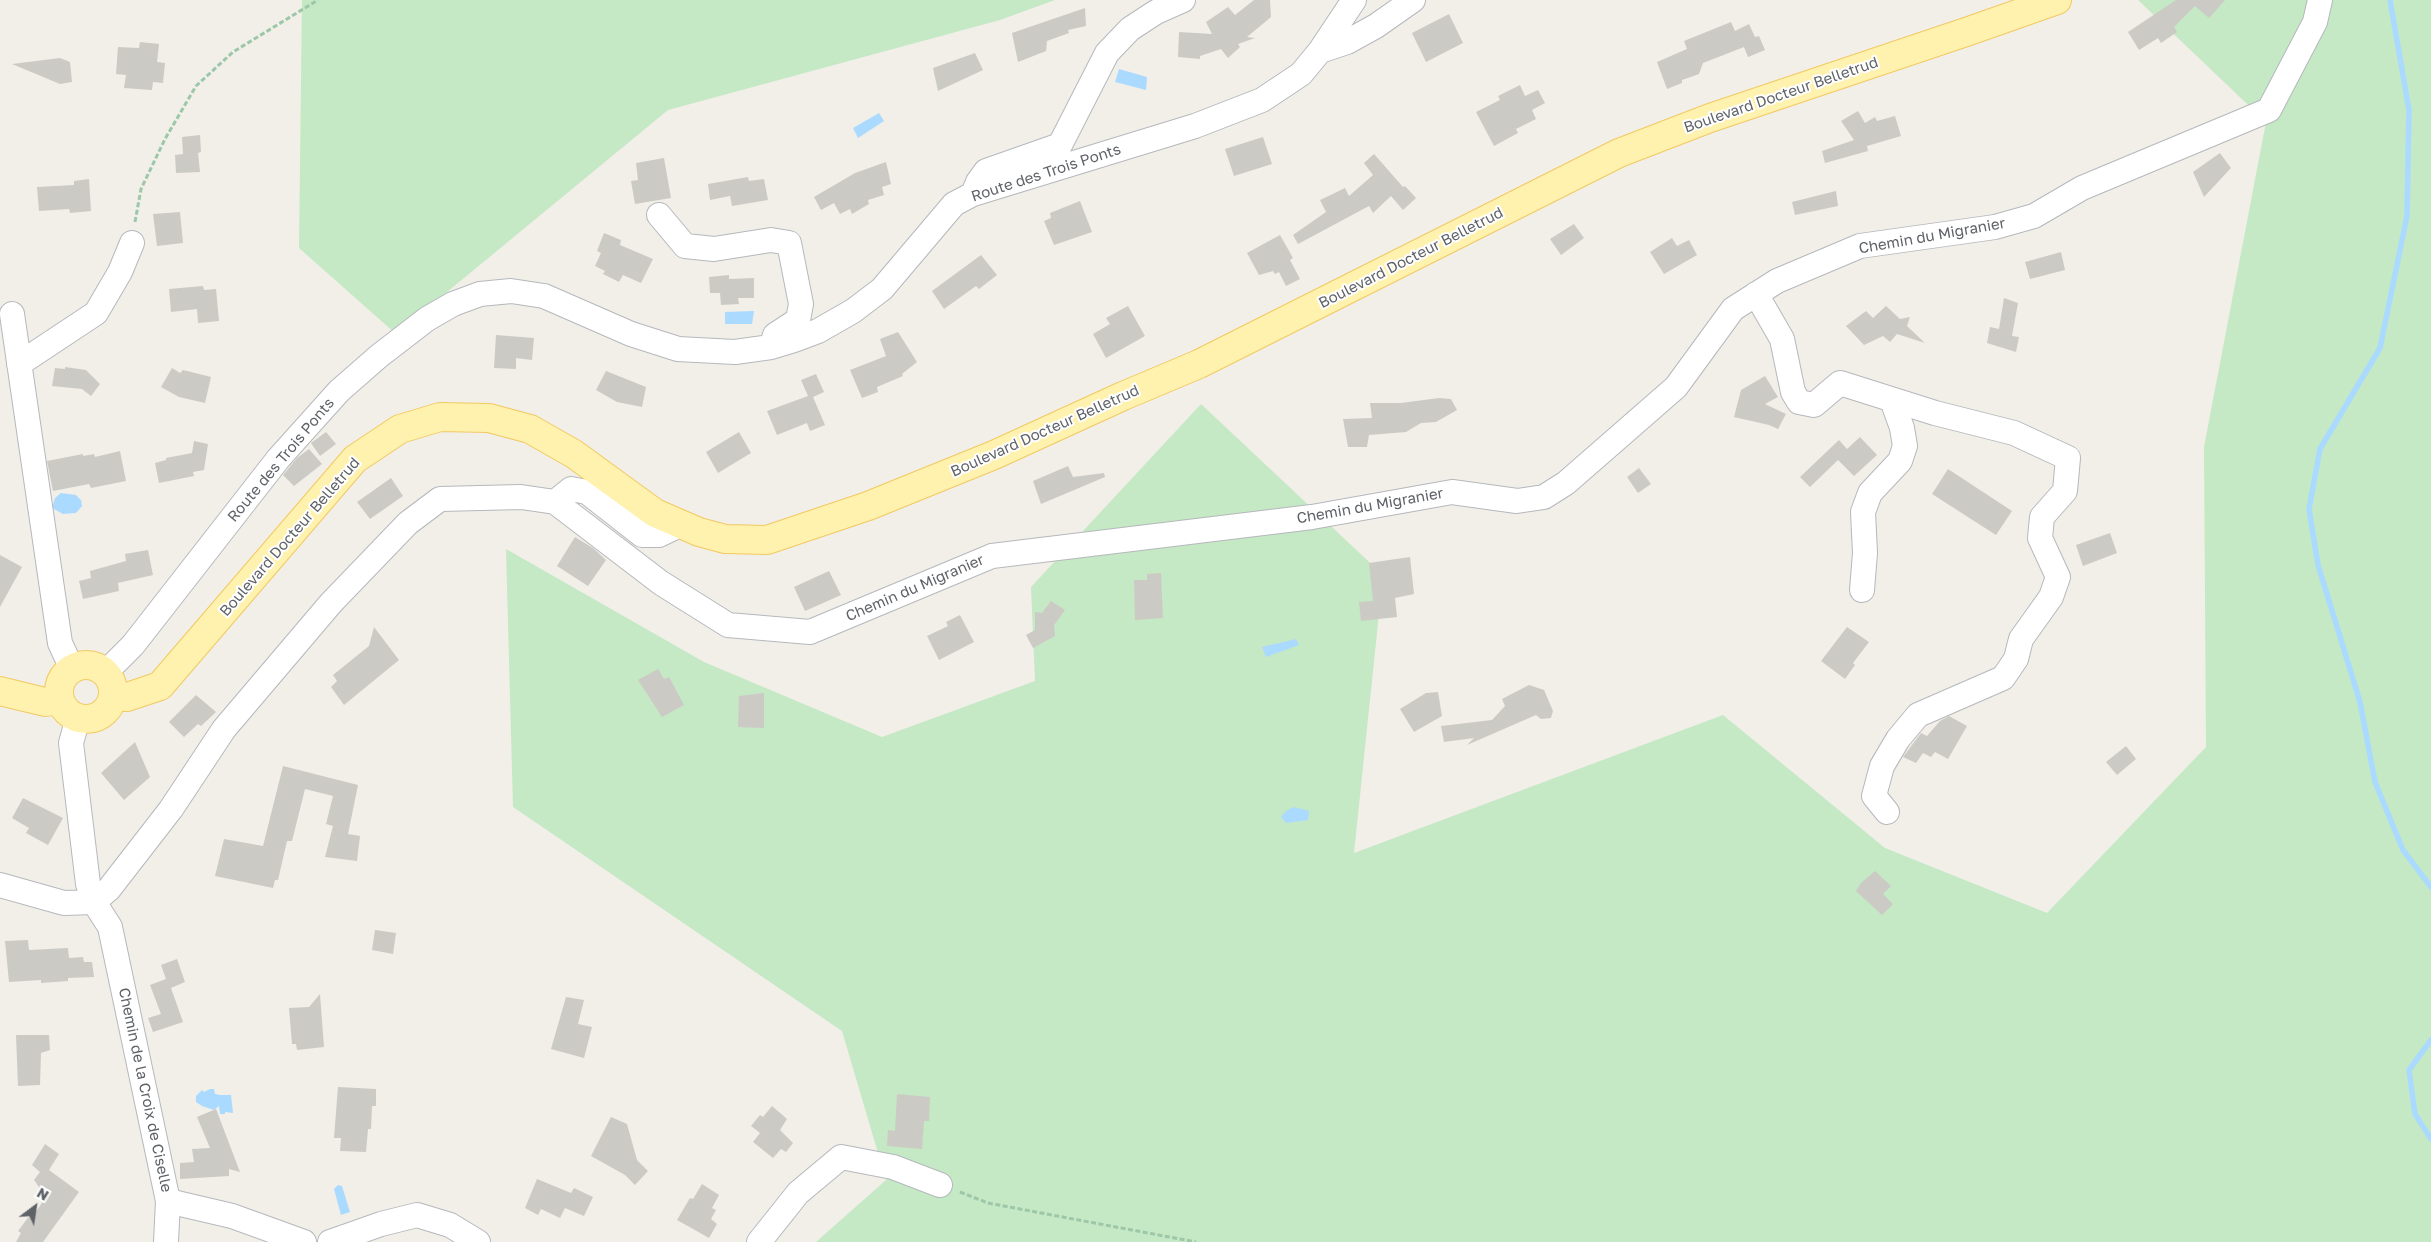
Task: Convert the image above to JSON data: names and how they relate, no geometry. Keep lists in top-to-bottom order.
{
  "streets": {
    "main road": ["Boulevard Docteur Belletrud"],
    "street": ["Route des Trois Ponts", "Chemin du Migranier", "Chemin de la Croix de Ciselle"]
  },
  "crossings": [
    ["Boulevard Docteur Belletrud", "Route des Trois Ponts"],
    ["Boulevard Docteur Belletrud", "Chemin de la Croix de Ciselle"],
    ["Route des Trois Ponts", "Chemin de la Croix de Ciselle"]
  ],
  "north": "top right"
}
